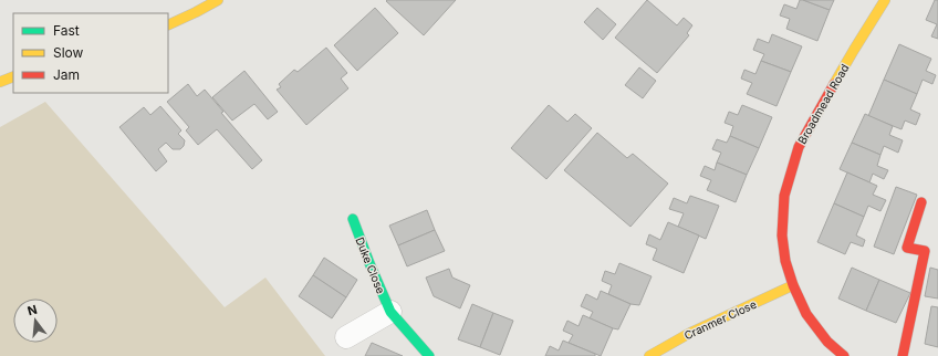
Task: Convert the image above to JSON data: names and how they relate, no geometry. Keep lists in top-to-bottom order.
{
  "streets": {
    "street": ["Broadmead Road", "Duke Close", "Cranmer Close"]
  },
  "crossings": [
    ["Broadmead Road", "Cranmer Close"]
  ],
  "legend": ["Fast", "Slow", "Jam"],
  "north": "top"
}
